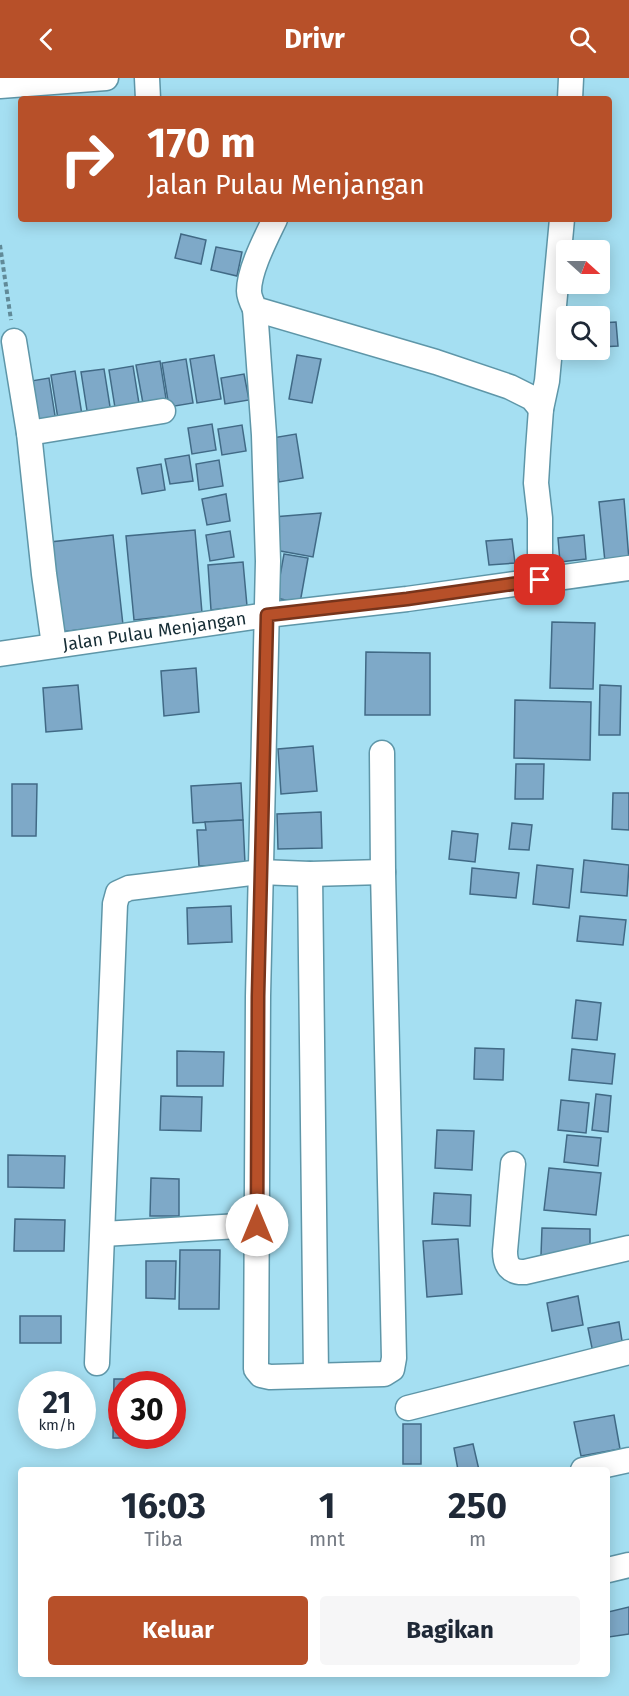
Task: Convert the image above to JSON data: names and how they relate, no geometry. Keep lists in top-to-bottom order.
{
  "streets": {
    "street": ["Jalan Pulau Menjangan"]
  },
  "north": "right",
  "page": {
    "header": "Drivr",
    "turn": ["170 m", "Jalan Pulau Menjangan"],
    "speed": "21 km/h",
    "limit": "30",
    "eta": [
      "16:03",
      "Tiba",
      "1",
      "mnt",
      "250",
      "m"
    ],
    "buttons": ["Keluar", "Bagikan"]
  }
}
